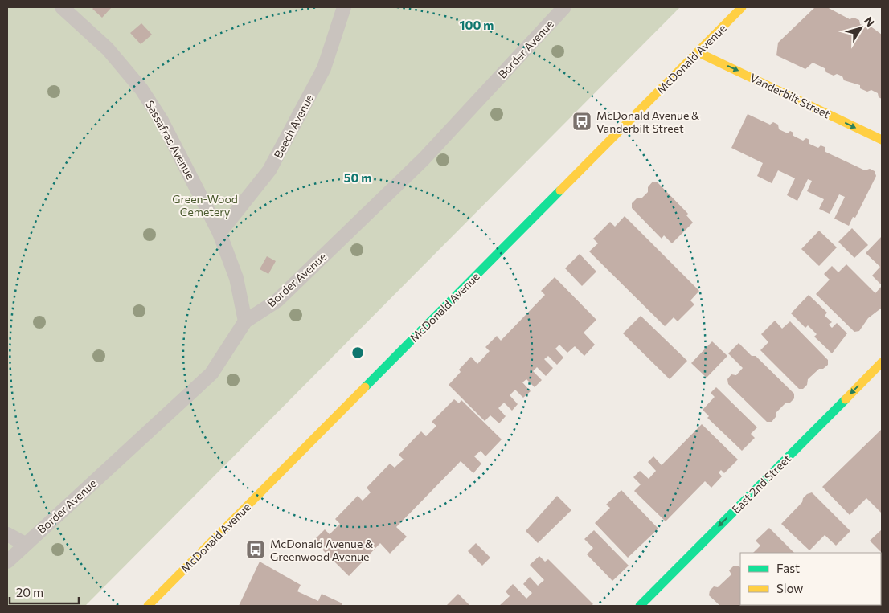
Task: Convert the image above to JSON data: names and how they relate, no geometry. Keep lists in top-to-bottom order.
{
  "streets": {
    "main road": ["McDonald Avenue", "Vanderbilt Street", "East 2nd Street"],
    "lane": ["Border Avenue", "Beech Avenue", "Sassafras Avenue"]
  },
  "crossings": [
    ["Border Avenue", "Sassafras Avenue"],
    ["McDonald Avenue", "Vanderbilt Street"],
    ["Beech Avenue", "Sassafras Avenue"]
  ],
  "one_way": ["Vanderbilt Street", "East 2nd Street"],
  "parks": ["Green-Wood Cemetery"],
  "places": {
    "bus stop": ["McDonald Avenue & Vanderbilt Street", "McDonald Avenue & Greenwood Avenue"]
  },
  "legend": ["Fast", "Slow"],
  "scale_bar": "20 m",
  "north": "top right",
  "rings": ["100 m", "50 m"]
}
